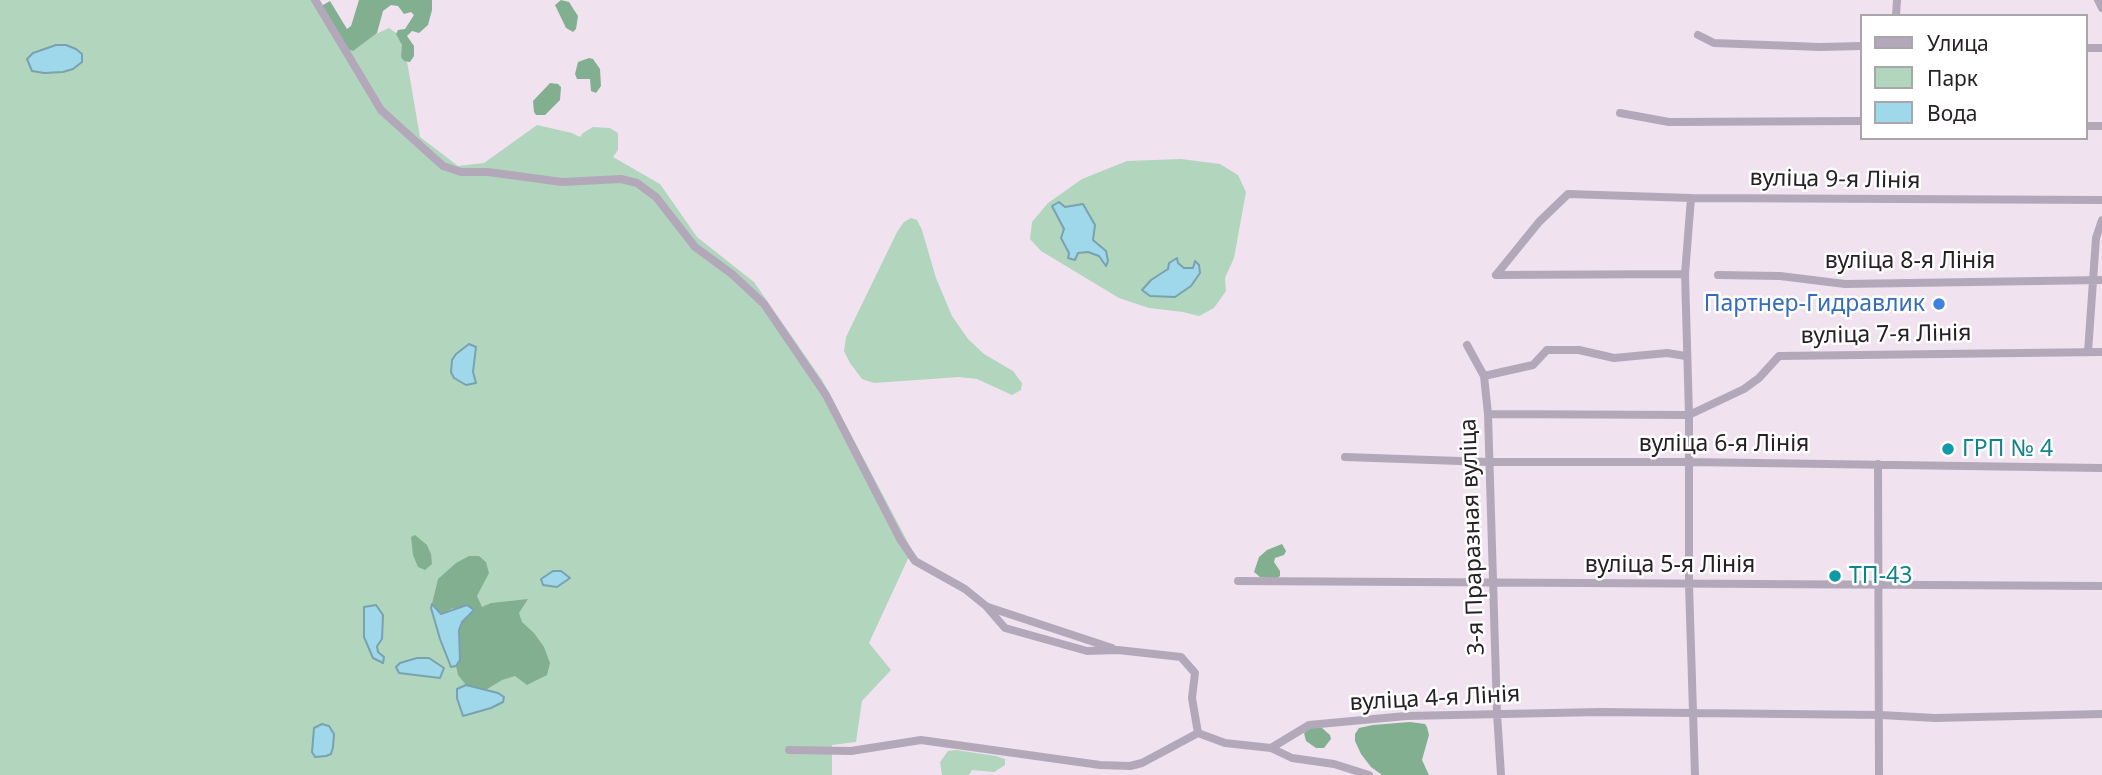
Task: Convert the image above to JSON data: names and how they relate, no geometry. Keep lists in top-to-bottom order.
{
  "streets": {
    "street": [
      "вуліца 9-я Лінія",
      "вуліца 8-я Лінія",
      "вуліца 7-я Лінія",
      "вуліца 6-я Лінія",
      "3-я Праразная вуліца",
      "вуліца 5-я Лінія",
      "вуліца 4-я Лінія"
    ]
  },
  "crossings": [
    ["вуліца 6-я Лінія", "3-я Праразная вуліца"],
    ["3-я Праразная вуліца", "вуліца 5-я Лінія"],
    ["3-я Праразная вуліца", "вуліца 4-я Лінія"]
  ],
  "places": ["Партнер-Гидравлик", "ГРП № 4", "ТП-43"],
  "legend": ["Улица", "Парк", "Вода"]
}
